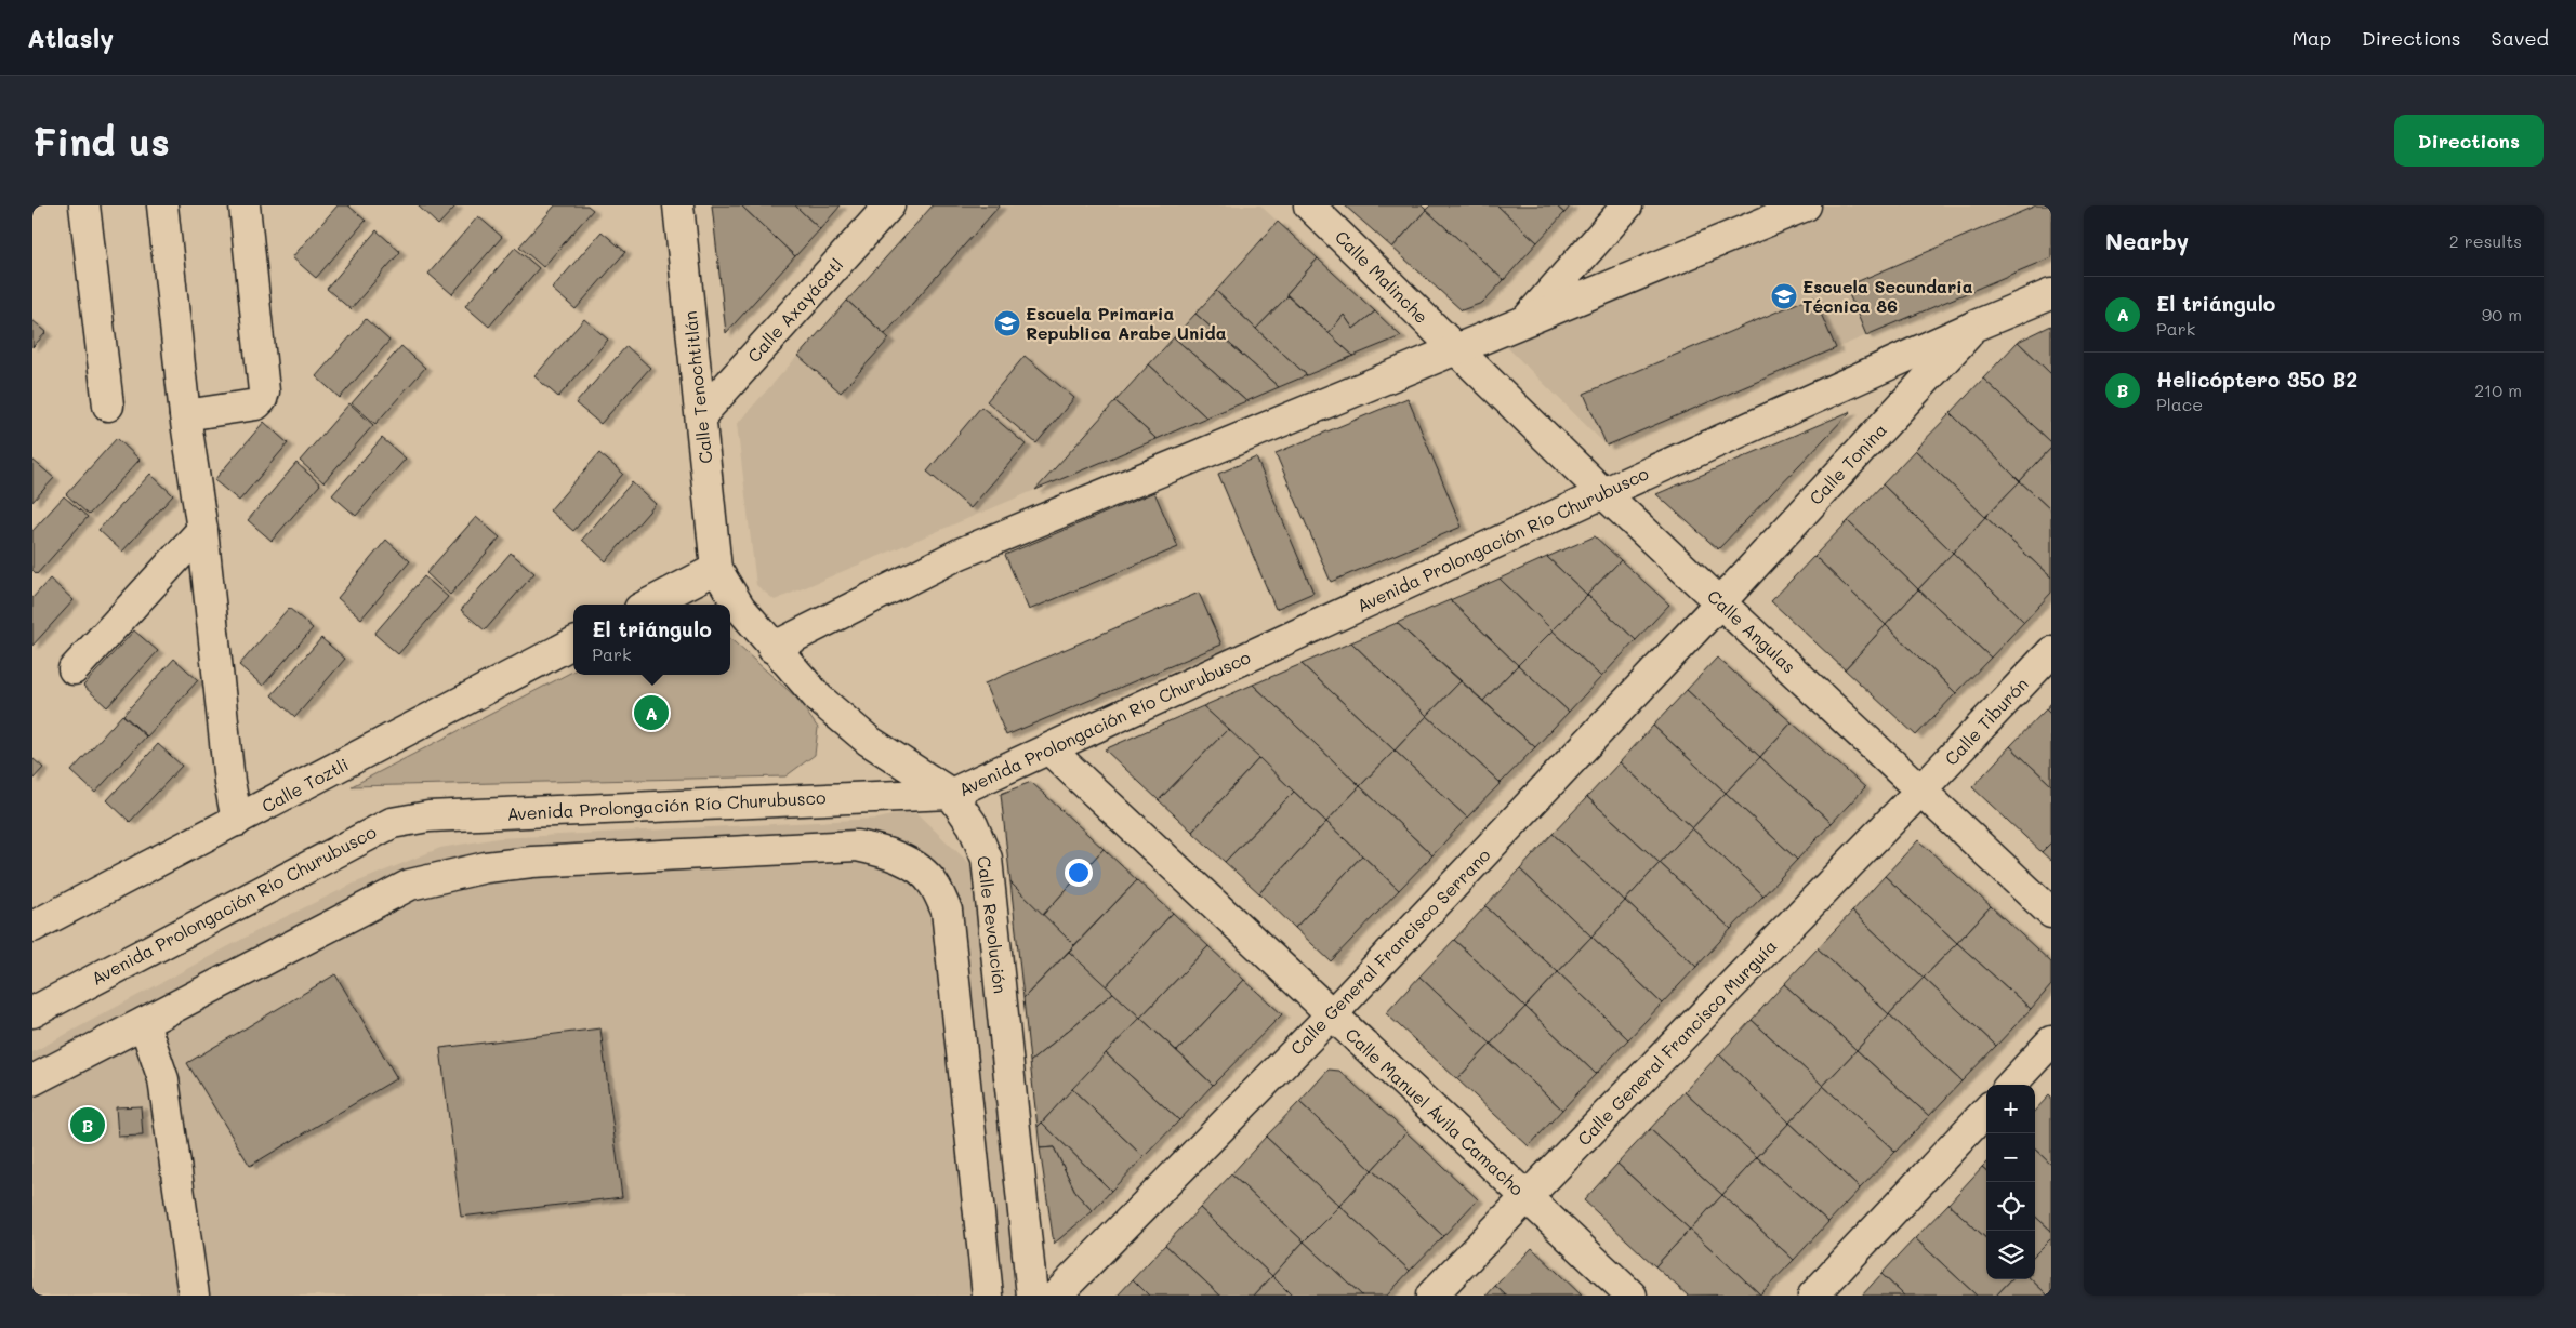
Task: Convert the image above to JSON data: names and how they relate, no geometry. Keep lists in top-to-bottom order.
{
  "streets": {
    "street": [
      "Calle Malinche",
      "Calle Axayácatl",
      "Calle Tenochtitlán",
      "Calle Tonina",
      "Avenida Prolongación Río Churubusco",
      "Calle Angulas",
      "Calle Tiburón",
      "Calle Toztli",
      "Calle Revolución",
      "Calle General Francisco Serrano",
      "Calle General Francisco Murguía",
      "Calle Manuel Ávila Camacho"
    ]
  },
  "crossings": [
    ["Calle Malinche", "Calle Angulas"],
    ["Calle Axayácatl", "Calle Tenochtitlán"],
    ["Calle Tenochtitlán", "Calle Revolución"],
    ["Calle Tonina", "Avenida Prolongación Río Churubusco"],
    ["Calle Tonina", "Calle Angulas"],
    ["Calle Tonina", "Calle General Francisco Serrano"],
    ["Avenida Prolongación Río Churubusco", "Calle Angulas"],
    ["Avenida Prolongación Río Churubusco", "Calle Revolución"],
    ["Avenida Prolongación Río Churubusco", "Calle Manuel Ávila Camacho"],
    ["Calle Angulas", "Calle Tiburón"],
    ["Calle Angulas", "Calle General Francisco Serrano"],
    ["Calle Angulas", "Calle General Francisco Murguía"],
    ["Calle Tiburón", "Calle General Francisco Murguía"],
    ["Calle General Francisco Serrano", "Calle Manuel Ávila Camacho"],
    ["Calle General Francisco Murguía", "Calle Manuel Ávila Camacho"]
  ],
  "places": {
    "school or university": ["Escuela Secundaria Técnica 86", "Escuela Primaria Republica Arabe Unida"]
  },
  "page": {
    "header": "Atlasly",
    "nav": ["Map", "Directions", "Saved"],
    "buttons": "Directions",
    "title": "Find us",
    "heading": ["Nearby", "2 results"],
    "list": [
      {
        "mark": "A",
        "name": "El triángulo",
        "note": "Park",
        "value": "90 m"
      },
      {
        "mark": "B",
        "name": "Helicóptero 350 B2",
        "note": "Place",
        "value": "210 m"
      }
    ],
    "popup": ["El triángulo", "Park"],
    "pins": ["A", "B"],
    "map_buttons": ["+", "−"]
  }
}
